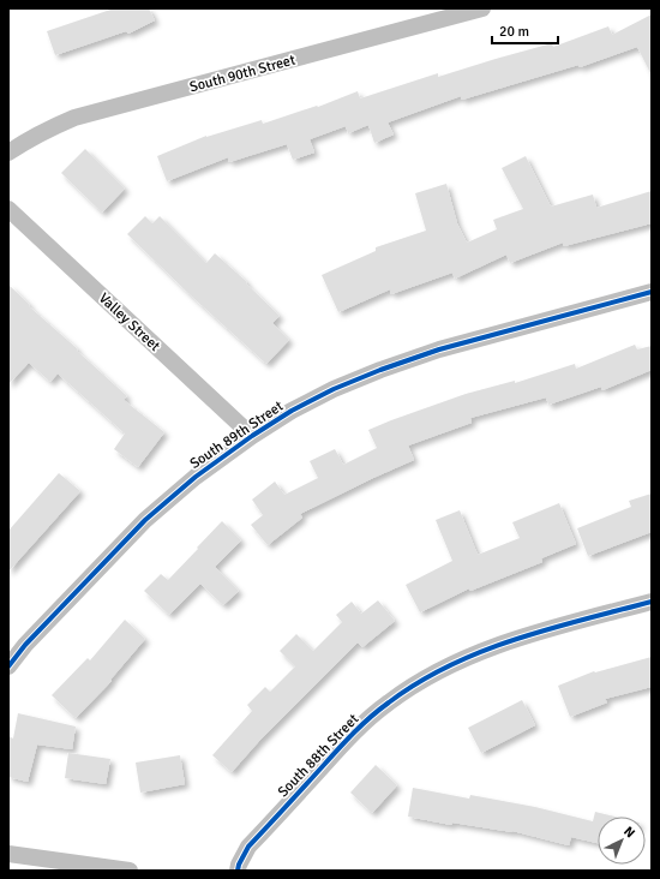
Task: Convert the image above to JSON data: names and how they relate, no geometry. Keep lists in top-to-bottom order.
{
  "streets": {
    "street": [
      "South 90th Street",
      "Valley Street",
      "South 89th Street",
      "South 88th Street"
    ]
  },
  "crossings": [
    ["Valley Street", "South 89th Street"]
  ],
  "scale_bar": "20 m",
  "north": "top right"
}
